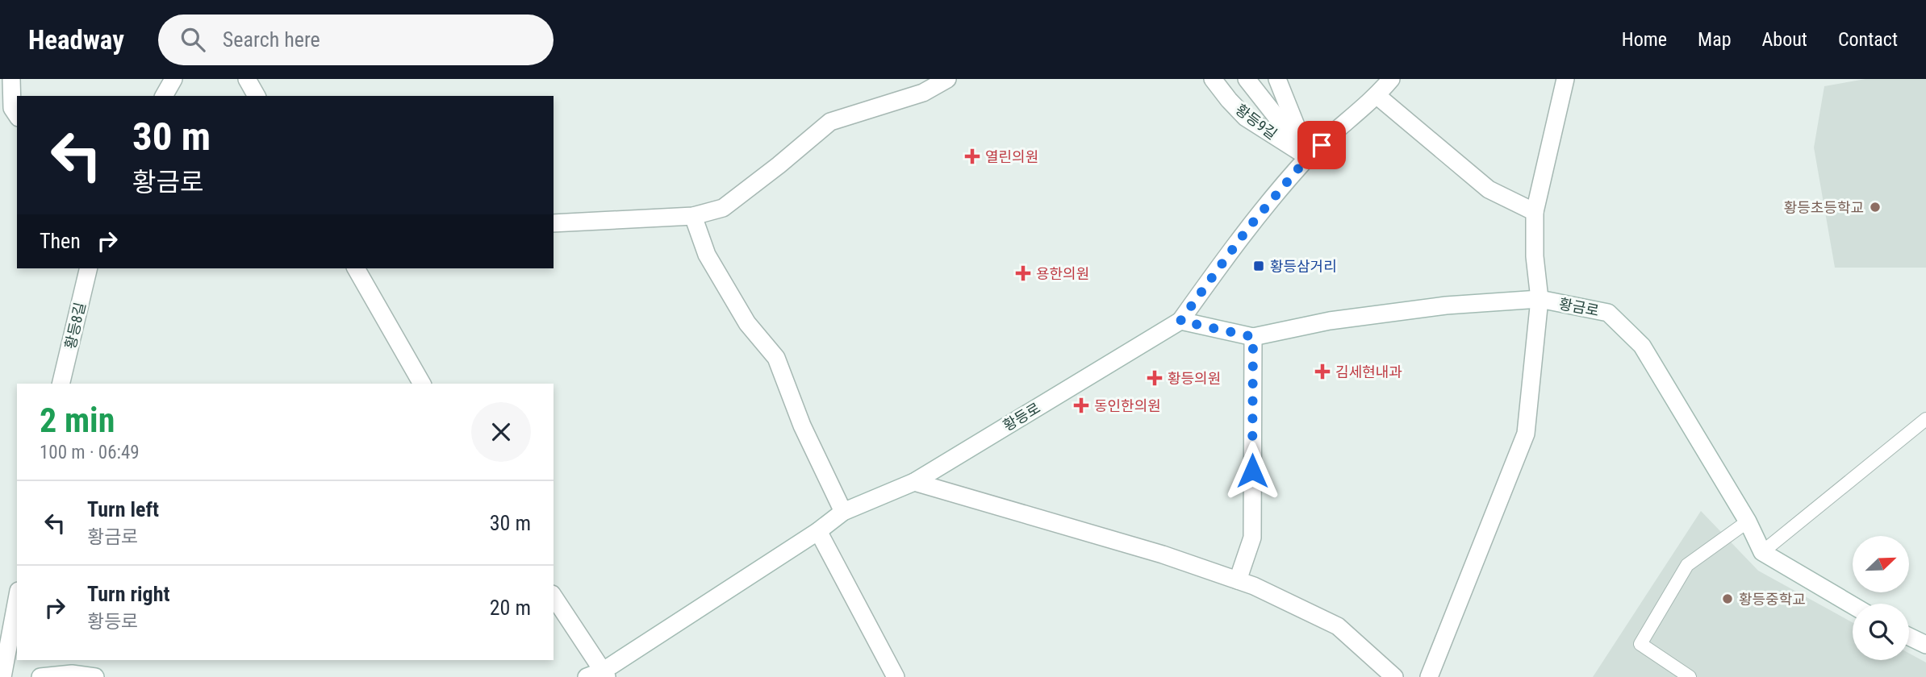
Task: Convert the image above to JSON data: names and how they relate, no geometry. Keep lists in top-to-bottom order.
{
  "streets": {
    "street": [
      "황등9길",
      "황금로",
      "황등8길",
      "황등로"
    ]
  },
  "crossings": [
    ["황등9길", "황등로"],
    ["황금로", "황등로"]
  ],
  "places": {
    "health": [
      "열린의원",
      "용한의원",
      "김세현내과",
      "황등의원",
      "동인한의원"
    ],
    "other": ["황등초등학교", "황등중학교"],
    "transit": ["황등삼거리"]
  },
  "north": "top right",
  "page": {
    "header": "Headway",
    "search": "Search here",
    "nav": [
      "Home",
      "Map",
      "About",
      "Contact"
    ],
    "turn": ["30 m", "황금로"],
    "then": "Then",
    "heading": ["2 min", "100 m · 06:49"],
    "list": [
      {
        "name": "Turn left",
        "note": "황금로",
        "value": "30 m"
      },
      {
        "name": "Turn right",
        "note": "황등로",
        "value": "20 m"
      }
    ]
  }
}
